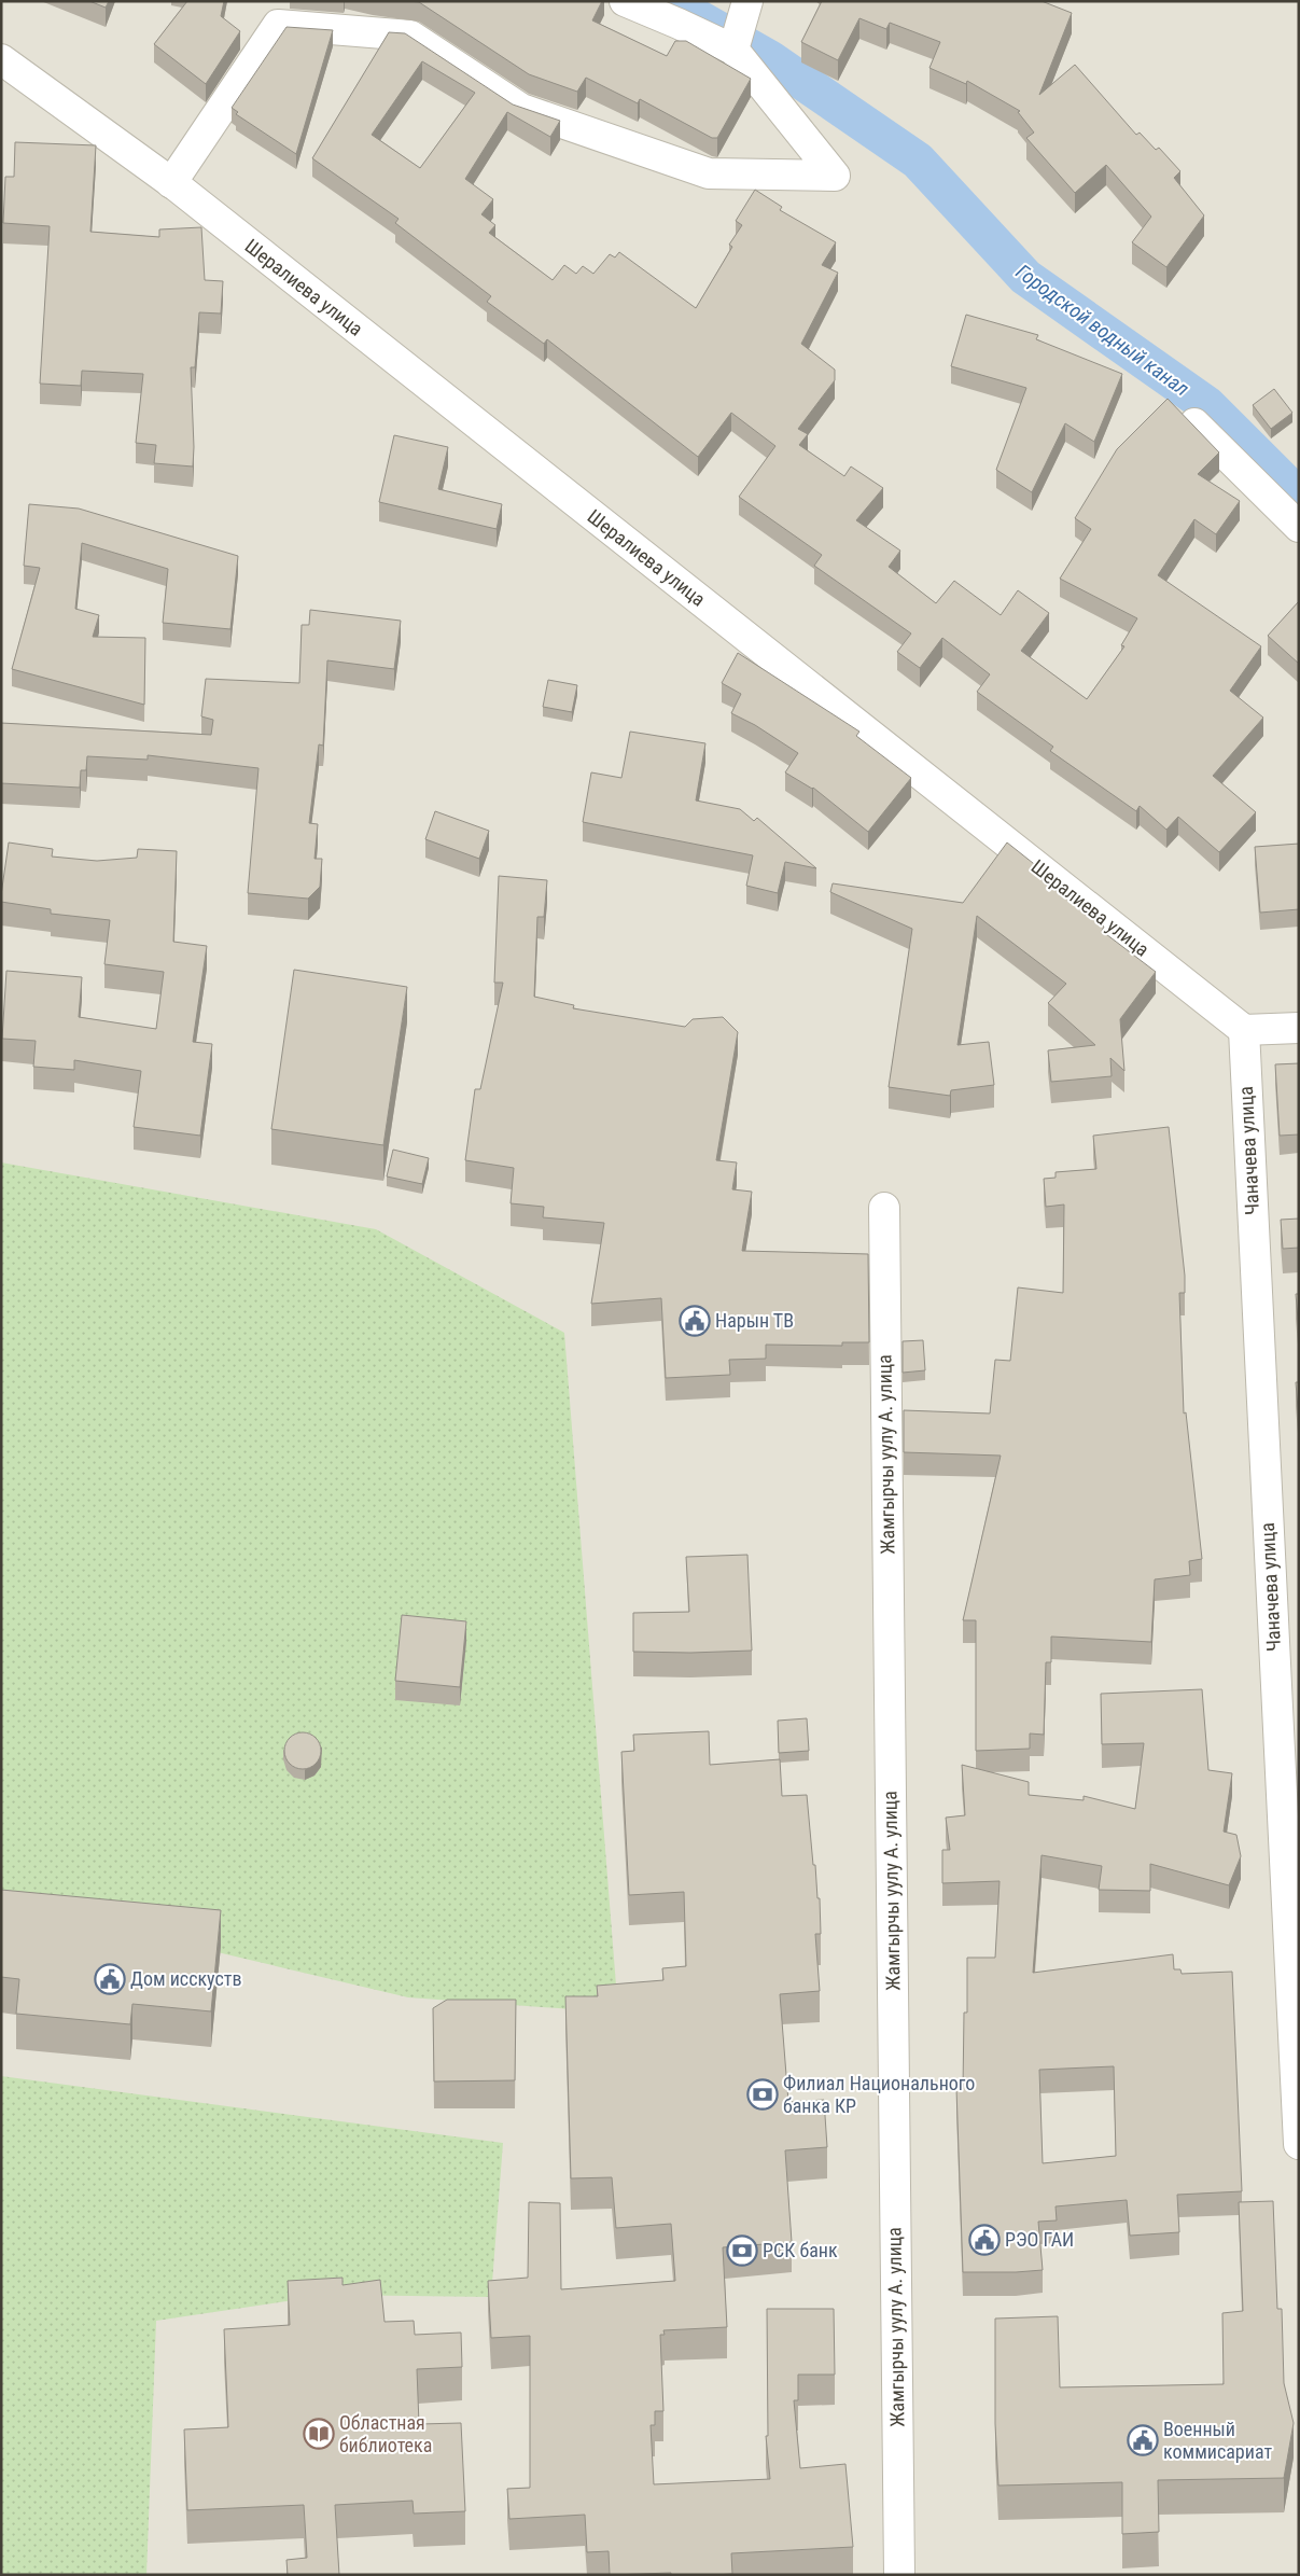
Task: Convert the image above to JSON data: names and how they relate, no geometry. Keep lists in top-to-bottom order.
{
  "streets": {
    "street": ["Шералиева улица", "Чаначева улица", "Жамгырчы уулу А. улица"]
  },
  "crossings": [
    ["Шералиева улица", "Чаначева улица"]
  ],
  "water": ["Городской водный канал"],
  "places": {
    "public building": [
      "Нарын ТВ",
      "Дом исскуств",
      "РЭО ГАИ",
      "Военный коммисариат"
    ],
    "bank": ["Филиал Национального банка КР", "РСК банк"],
    "library": ["Областная библиотека"]
  }
}
